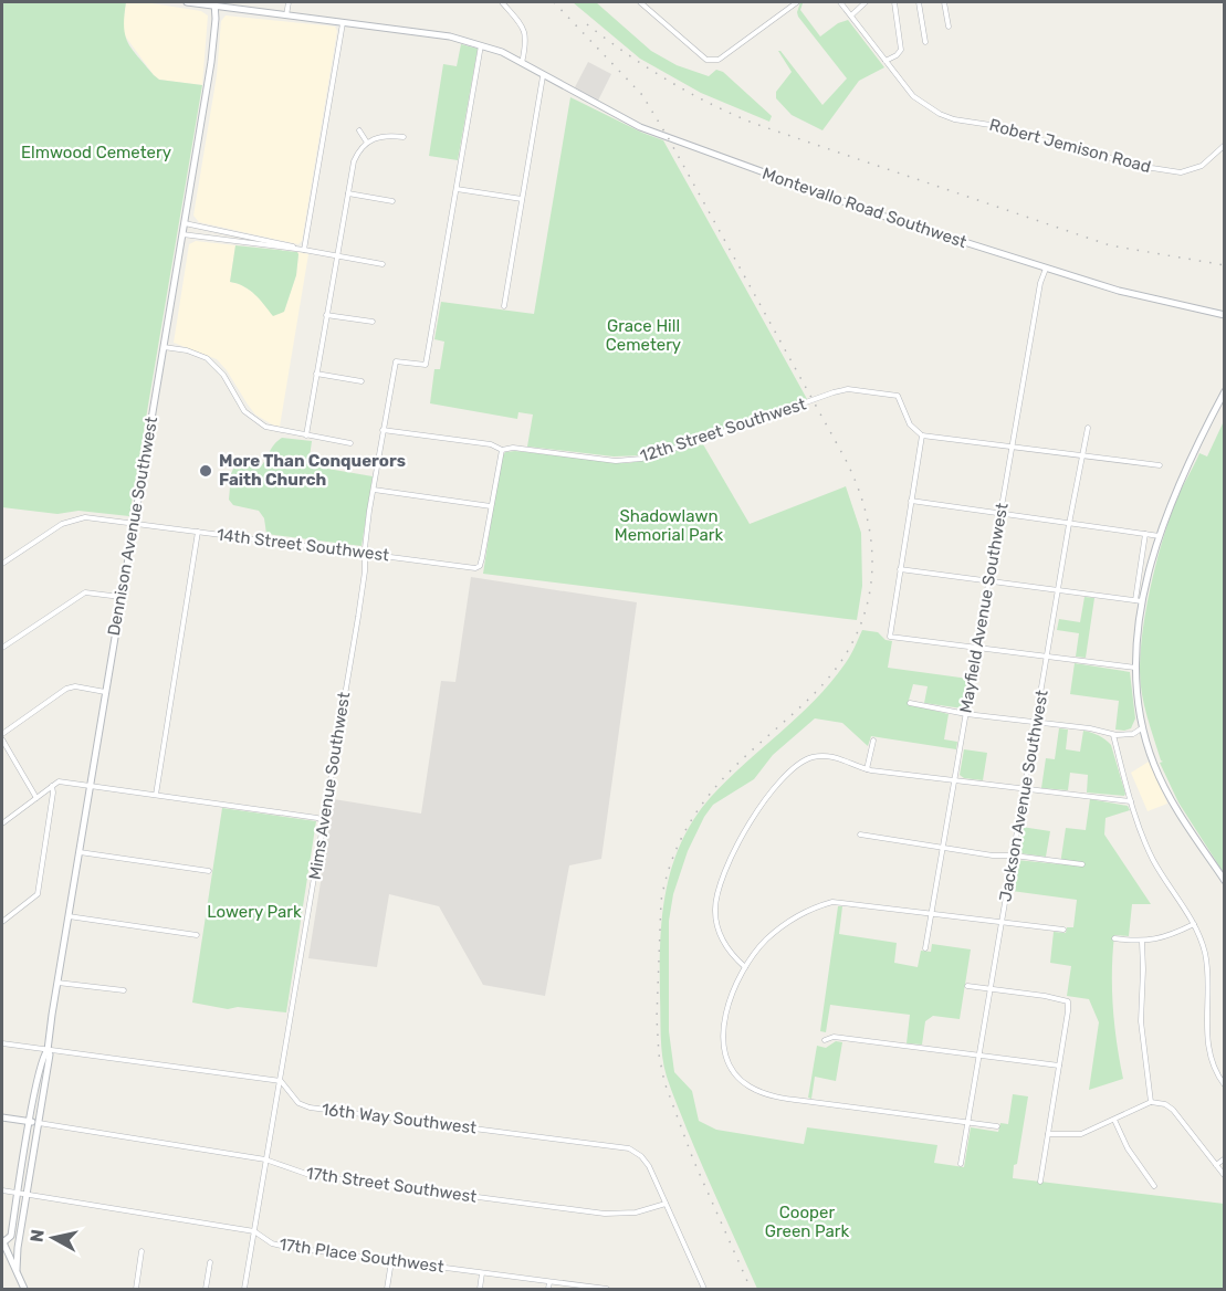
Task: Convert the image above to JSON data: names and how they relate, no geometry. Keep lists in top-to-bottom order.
{
  "streets": {
    "main road": ["Montevallo Road Southwest", "Dennison Avenue Southwest", "17th Street Southwest"],
    "street": [
      "Robert Jemison Road",
      "12th Street Southwest",
      "14th Street Southwest",
      "Mayfield Avenue Southwest",
      "Mims Avenue Southwest",
      "Jackson Avenue Southwest",
      "16th Way Southwest",
      "17th Place Southwest"
    ]
  },
  "crossings": [
    ["Montevallo Road Southwest", "Dennison Avenue Southwest"],
    ["Montevallo Road Southwest", "Mayfield Avenue Southwest"],
    ["12th Street Southwest", "Mims Avenue Southwest"],
    ["Dennison Avenue Southwest", "14th Street Southwest"],
    ["Dennison Avenue Southwest", "17th Street Southwest"],
    ["Dennison Avenue Southwest", "17th Place Southwest"],
    ["14th Street Southwest", "Mims Avenue Southwest"],
    ["Mims Avenue Southwest", "16th Way Southwest"],
    ["Mims Avenue Southwest", "17th Street Southwest"],
    ["Mims Avenue Southwest", "17th Place Southwest"],
    ["16th Way Southwest", "17th Street Southwest"]
  ],
  "parks": [
    "Elmwood Cemetery",
    "Grace Hill Cemetery",
    "Shadowlawn Memorial Park",
    "Lowery Park",
    "Cooper Green Park"
  ],
  "places": ["More Than Conquerors Faith Church"],
  "north": "left"
}
